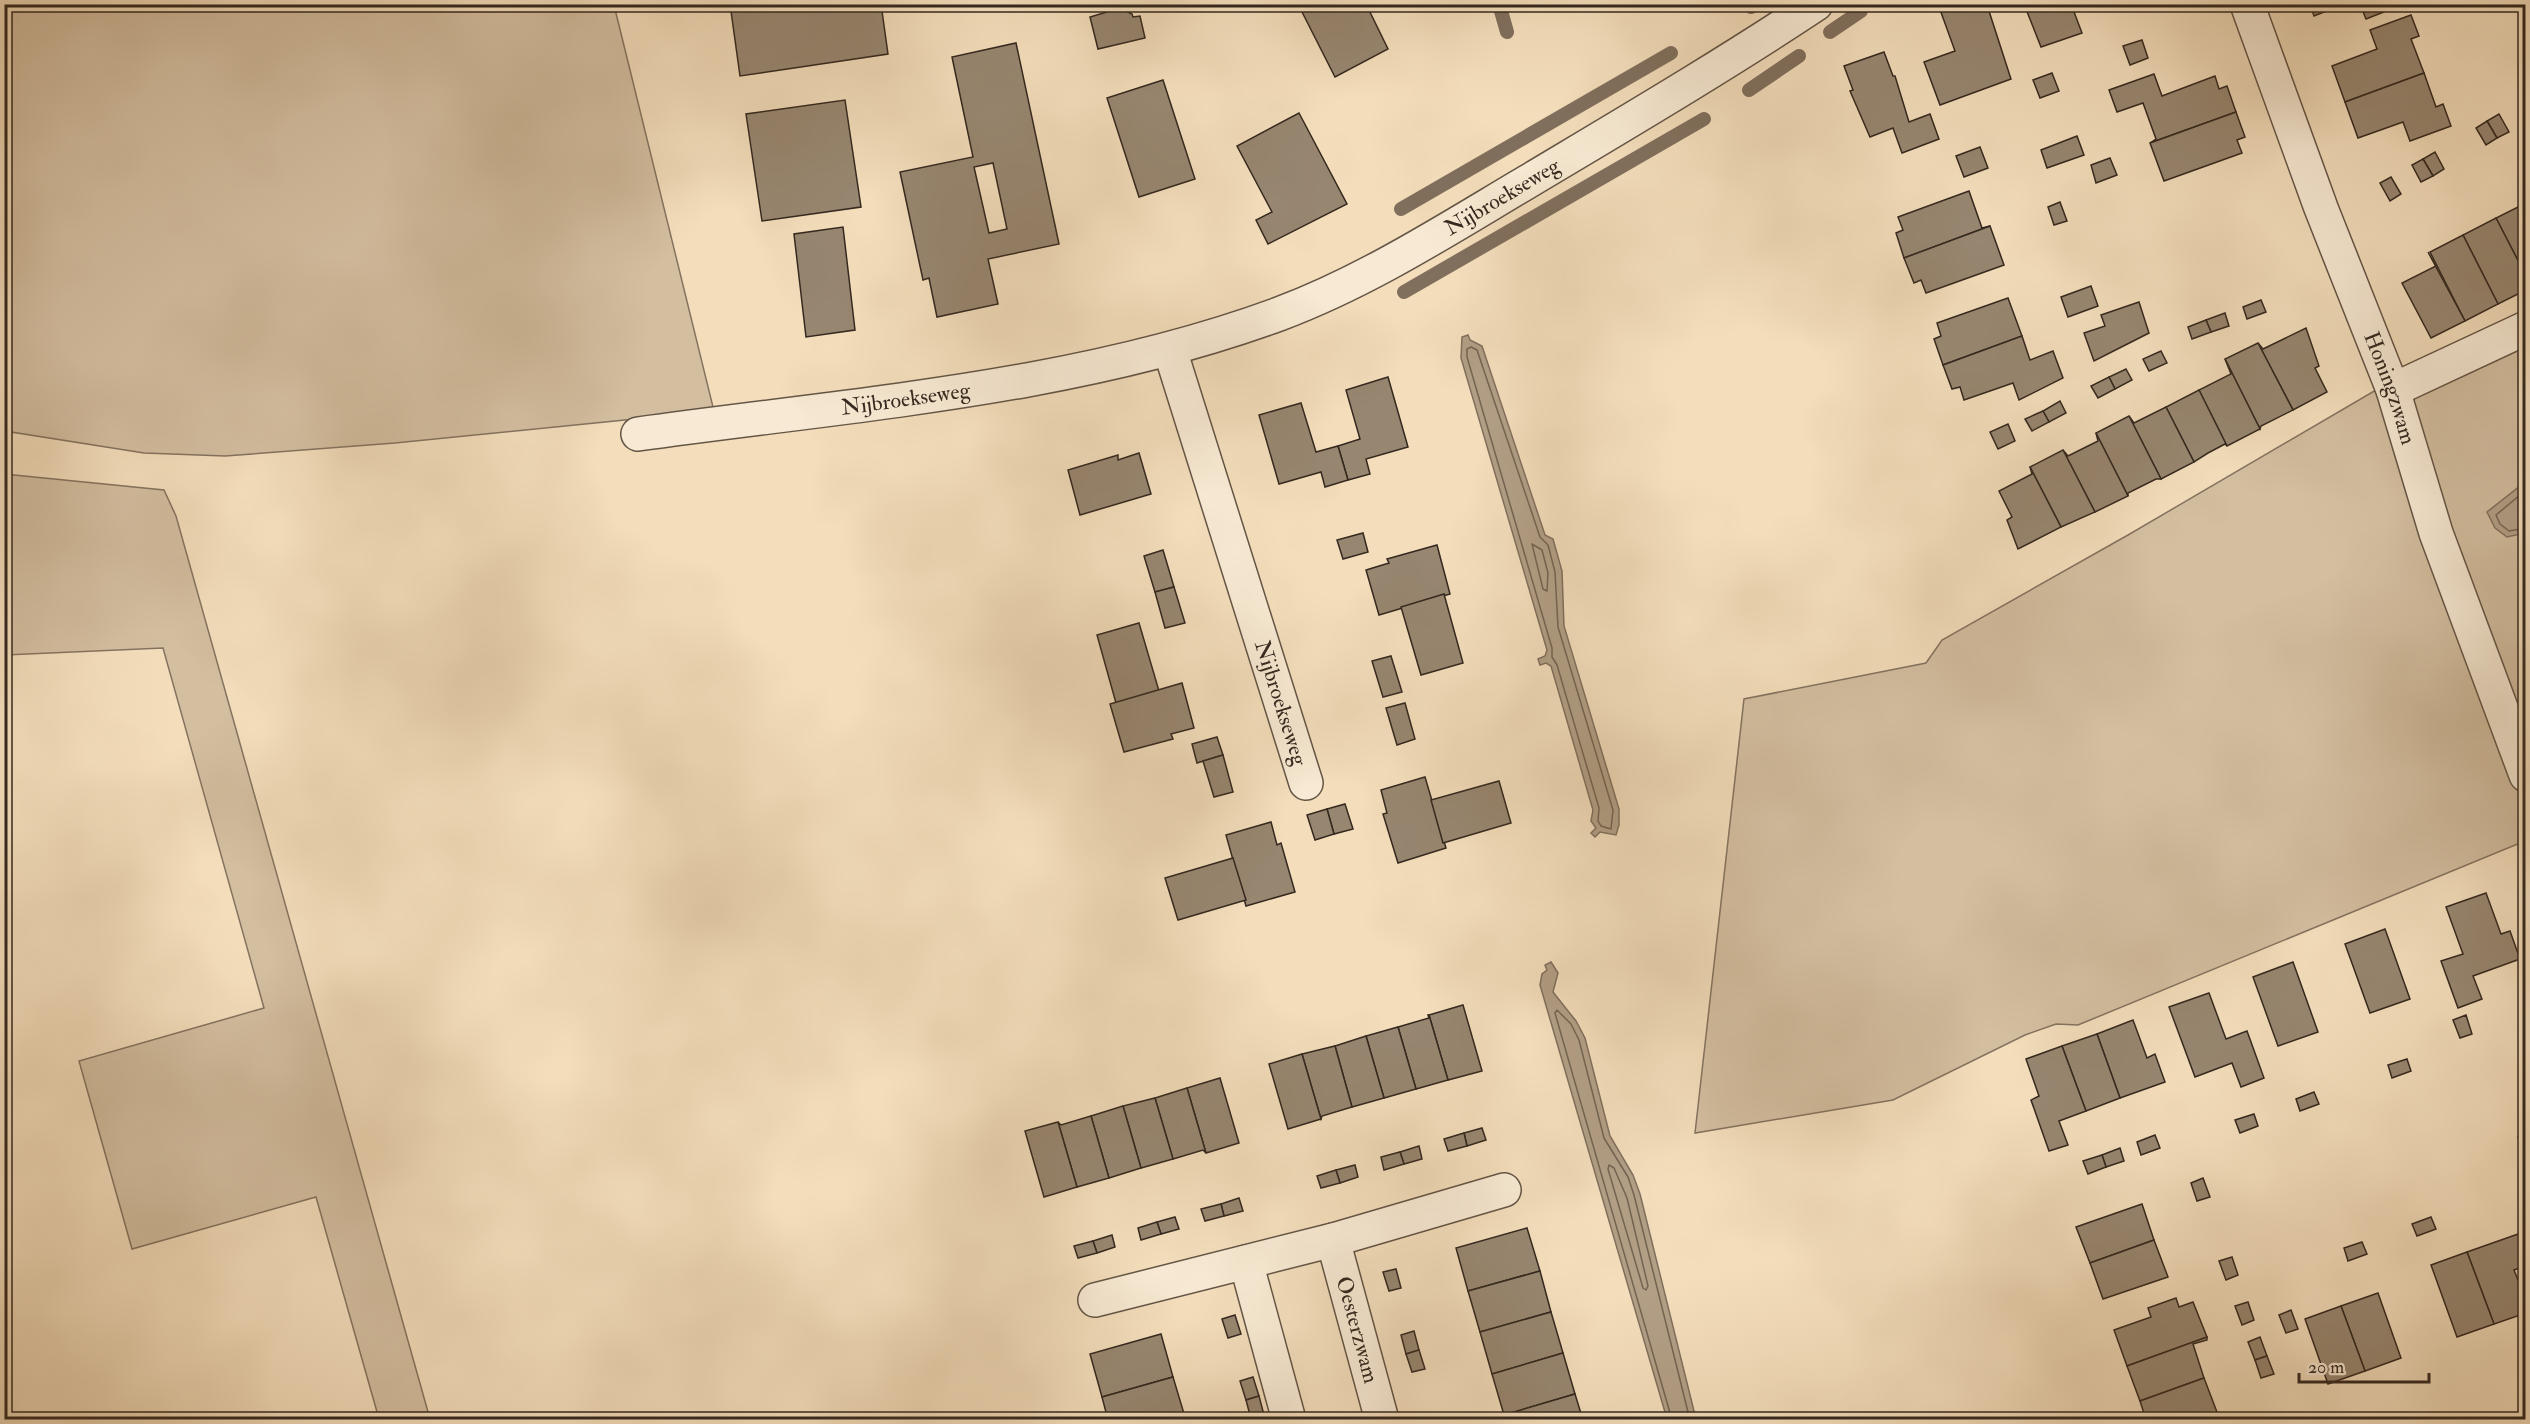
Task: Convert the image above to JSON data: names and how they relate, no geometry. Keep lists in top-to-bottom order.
{
  "streets": {
    "street": ["Nijbroekseweg", "Honingzwam", "Oesterzwam"]
  },
  "scale_bar": "20 m"
}
